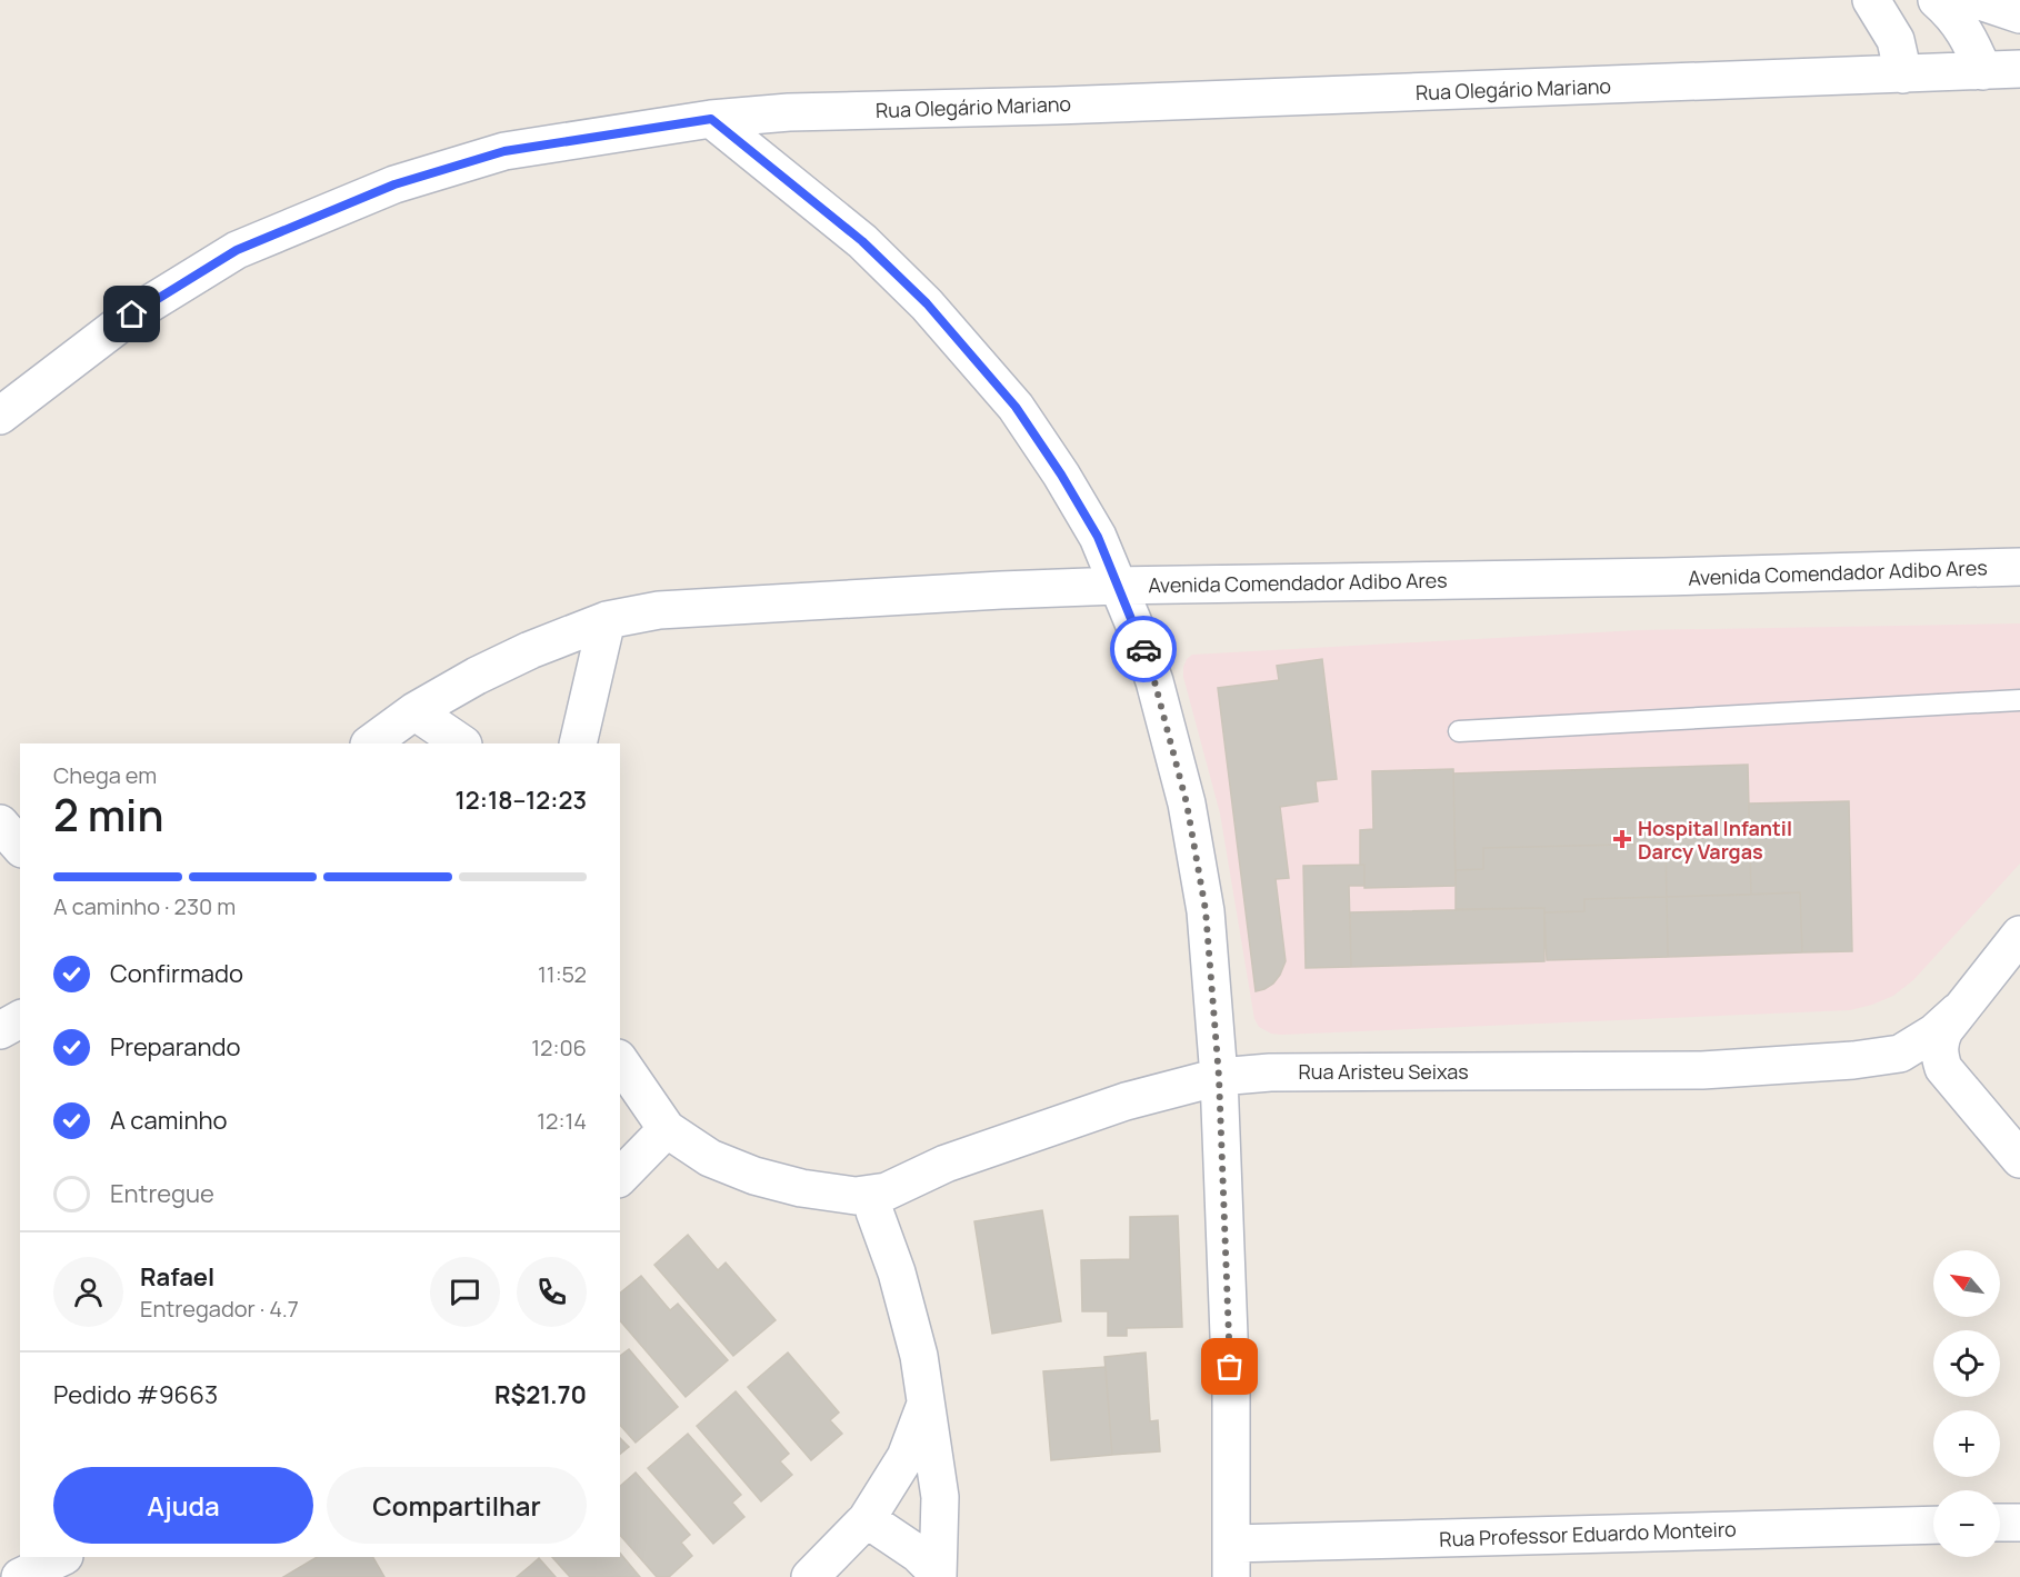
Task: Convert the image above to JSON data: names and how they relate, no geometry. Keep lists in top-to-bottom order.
{
  "streets": {
    "street": [
      "Rua Olegário Mariano",
      "Avenida Comendador Adibo Ares",
      "Rua Aristeu Seixas",
      "Rua Professor Eduardo Monteiro"
    ]
  },
  "places": {
    "health": ["Hospital Infantil Darcy Vargas"]
  },
  "north": "top left",
  "page": {
    "heading": ["2 min", "Chega em", "12:18–12:23"],
    "panel": [
      "Rafael",
      "Entregador · 4.7",
      "Pedido #9663",
      "R$21.70"
    ],
    "bar": "A caminho · 230 m",
    "list": [
      ["Confirmado", "11:52"],
      ["Preparando", "12:06"],
      ["A caminho", "12:14"],
      "Entregue"
    ],
    "map_buttons": ["+", "−"],
    "buttons": ["Ajuda", "Compartilhar"]
  }
}
